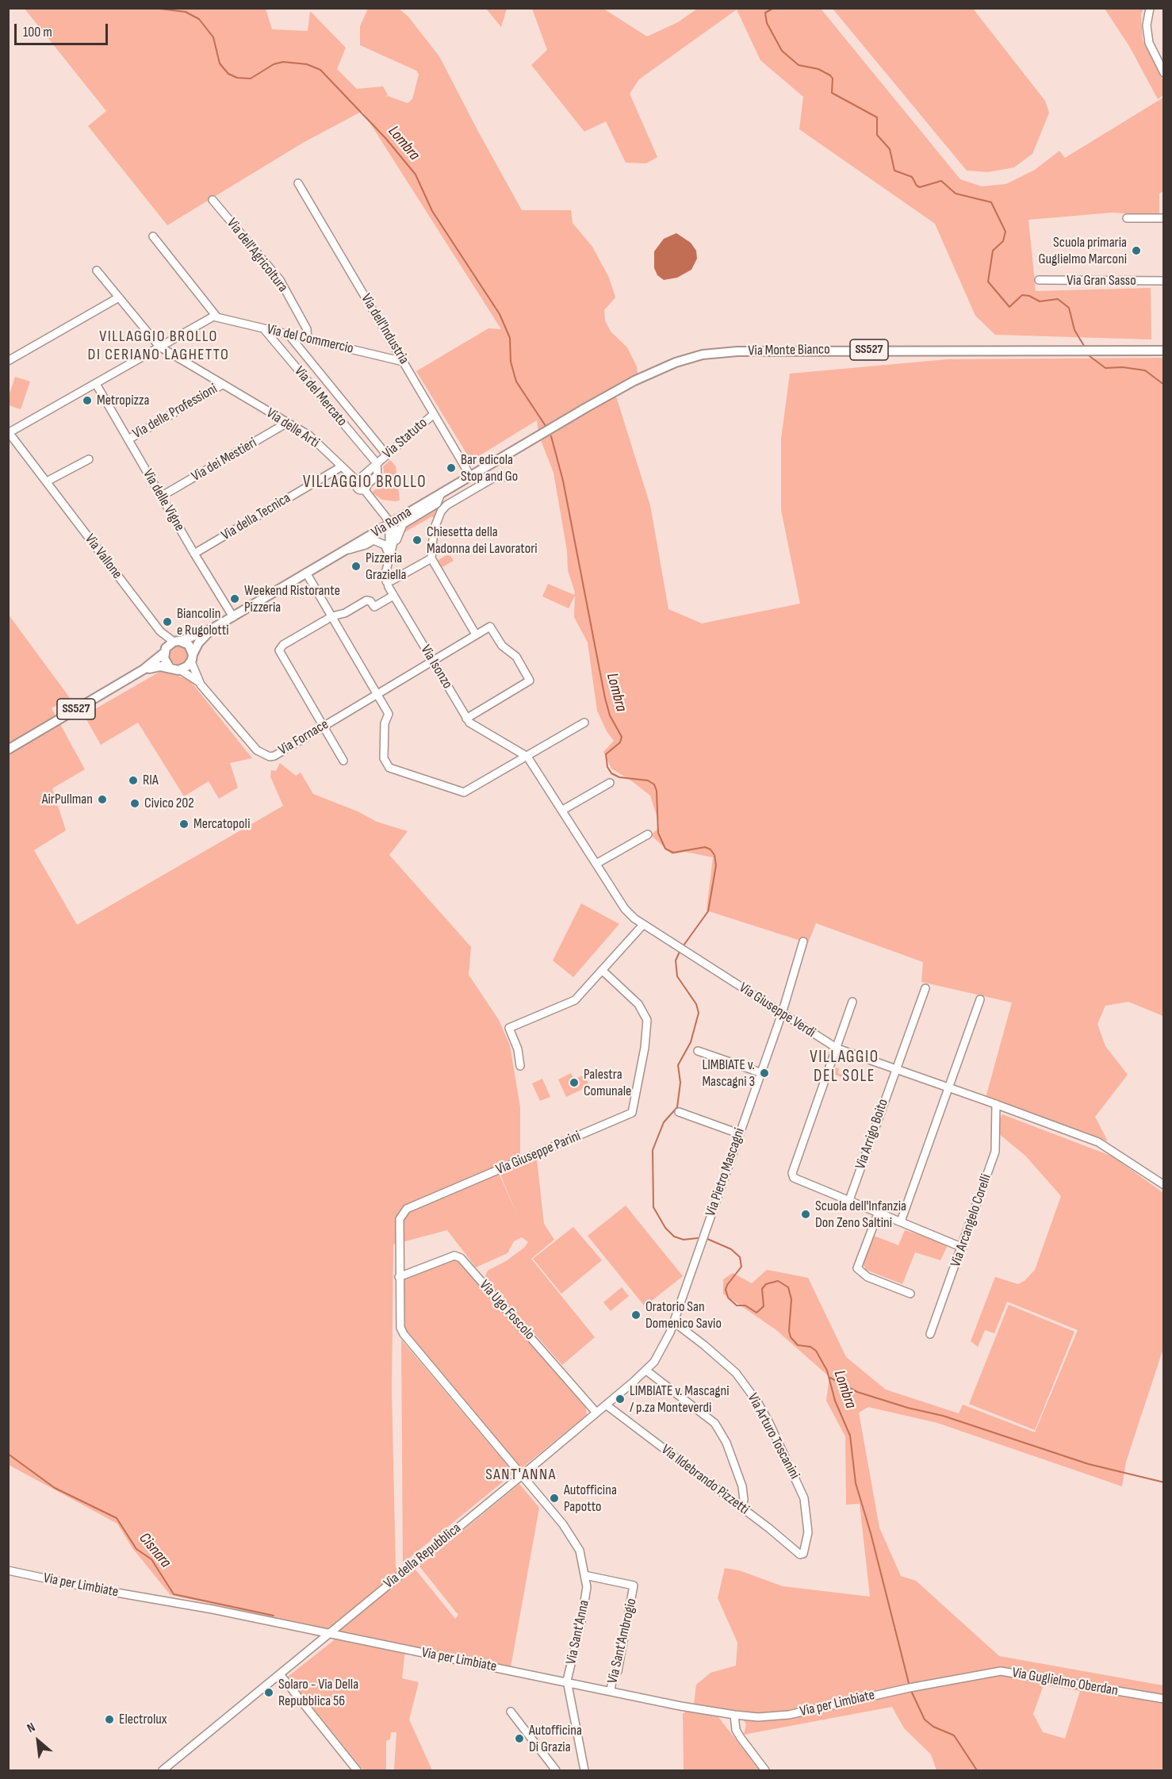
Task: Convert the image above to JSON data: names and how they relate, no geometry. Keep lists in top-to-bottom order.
{
  "streets": {
    "main road": ["SS527", "Via Monte Bianco", "Via Roma"],
    "street": [
      "Via dell'Agricoltura",
      "Via Gran Sasso",
      "Via dell'Industria",
      "Via del Commercio",
      "Via del Mercato",
      "Via delle Professioni",
      "Via delle Arti",
      "Via Statuto",
      "Via dei Mestieri",
      "Via delle Vigne",
      "Via della Tecnica",
      "Via Vallone",
      "Via Isonzo",
      "Via Fornace",
      "Via Giuseppe Verdi",
      "Via Arrigo Boito",
      "Via Giuseppe Parini",
      "Via Pietro Mascagni",
      "Via Arcangelo Corelli",
      "Via Ugo Foscolo",
      "Via Arturo Toscanini",
      "Via Ildebrando Pizzetti",
      "Via della Repubblica",
      "Via per Limbiate",
      "Via Sant'Anna",
      "Via Sant'Ambrogio",
      "Via Guglielmo Oberdan"
    ]
  },
  "crossings": [
    ["Via dell'Agricoltura", "Via del Commercio"],
    ["Via dell'Industria", "Via del Commercio"],
    ["Via dell'Industria", "Via Statuto"],
    ["Via dell'Industria", "Via Roma"],
    ["Via del Commercio", "Via del Mercato"],
    ["SS527", "Via Roma"],
    ["SS527", "Via Vallone"],
    ["SS527", "Via Fornace"],
    ["Via Monte Bianco", "Via Roma"],
    ["Via del Mercato", "Via Statuto"],
    ["Via delle Professioni", "Via delle Arti"],
    ["Via delle Professioni", "Via delle Vigne"],
    ["Via delle Arti", "Via Statuto"],
    ["Via delle Arti", "Via dei Mestieri"],
    ["Via delle Arti", "Via della Tecnica"],
    ["Via dei Mestieri", "Via delle Vigne"],
    ["Via delle Vigne", "Via della Tecnica"],
    ["Via delle Vigne", "Via Roma"],
    ["Via Roma", "Via Vallone"],
    ["Via Roma", "Via Fornace"],
    ["Via Vallone", "Via Fornace"],
    ["Via Isonzo", "Via Fornace"],
    ["Via Isonzo", "Via Giuseppe Verdi"],
    ["Via Giuseppe Verdi", "Via Arrigo Boito"],
    ["Via Giuseppe Verdi", "Via Pietro Mascagni"],
    ["Via Giuseppe Verdi", "Via Arcangelo Corelli"],
    ["Via Giuseppe Parini", "Via Ugo Foscolo"],
    ["Via Giuseppe Parini", "Via Sant'Anna"],
    ["Via Pietro Mascagni", "Via Arturo Toscanini"],
    ["Via Pietro Mascagni", "Via della Repubblica"],
    ["Via Ugo Foscolo", "Via della Repubblica"],
    ["Via Arturo Toscanini", "Via Ildebrando Pizzetti"],
    ["Via Ildebrando Pizzetti", "Via della Repubblica"],
    ["Via della Repubblica", "Via per Limbiate"],
    ["Via della Repubblica", "Via Sant'Anna"],
    ["Via per Limbiate", "Via Sant'Anna"],
    ["Via per Limbiate", "Via Sant'Ambrogio"],
    ["Via per Limbiate", "Via Guglielmo Oberdan"],
    ["Via Sant'Anna", "Via Sant'Ambrogio"]
  ],
  "districts": [
    "VILLAGGIO BROLLO DI CERIANO LAGHETTO",
    "VILLAGGIO BROLLO",
    "VILLAGGIO DEL SOLE",
    "SANT'ANNA"
  ],
  "water": ["Lombra", "Cisnara"],
  "places": [
    "Scuola primaria Guglielmo Marconi",
    "Metropizza",
    "Bar edicola Stop and Go",
    "Chiesetta della Madonna dei Lavoratori",
    "Pizzeria Graziella",
    "Weekend Ristorante Pizzeria",
    "Biancolin e Rugolotti",
    "RIA",
    "AirPullman",
    "Civico 202",
    "Mercatopoli",
    "LIMBIATE v. Mascagni 3",
    "Palestra Comunale",
    "Scuola dell'Infanzia Don Zeno Saltini",
    "Oratorio San Domenico Savio",
    "LIMBIATE v. Mascagni / p.za Monteverdi",
    "Autofficina Papotto",
    "Solaro - Via Della Repubblica 56",
    "Electrolux",
    "Autofficina Di Grazia"
  ],
  "scale_bar": "100 m",
  "north": "top left"
}
